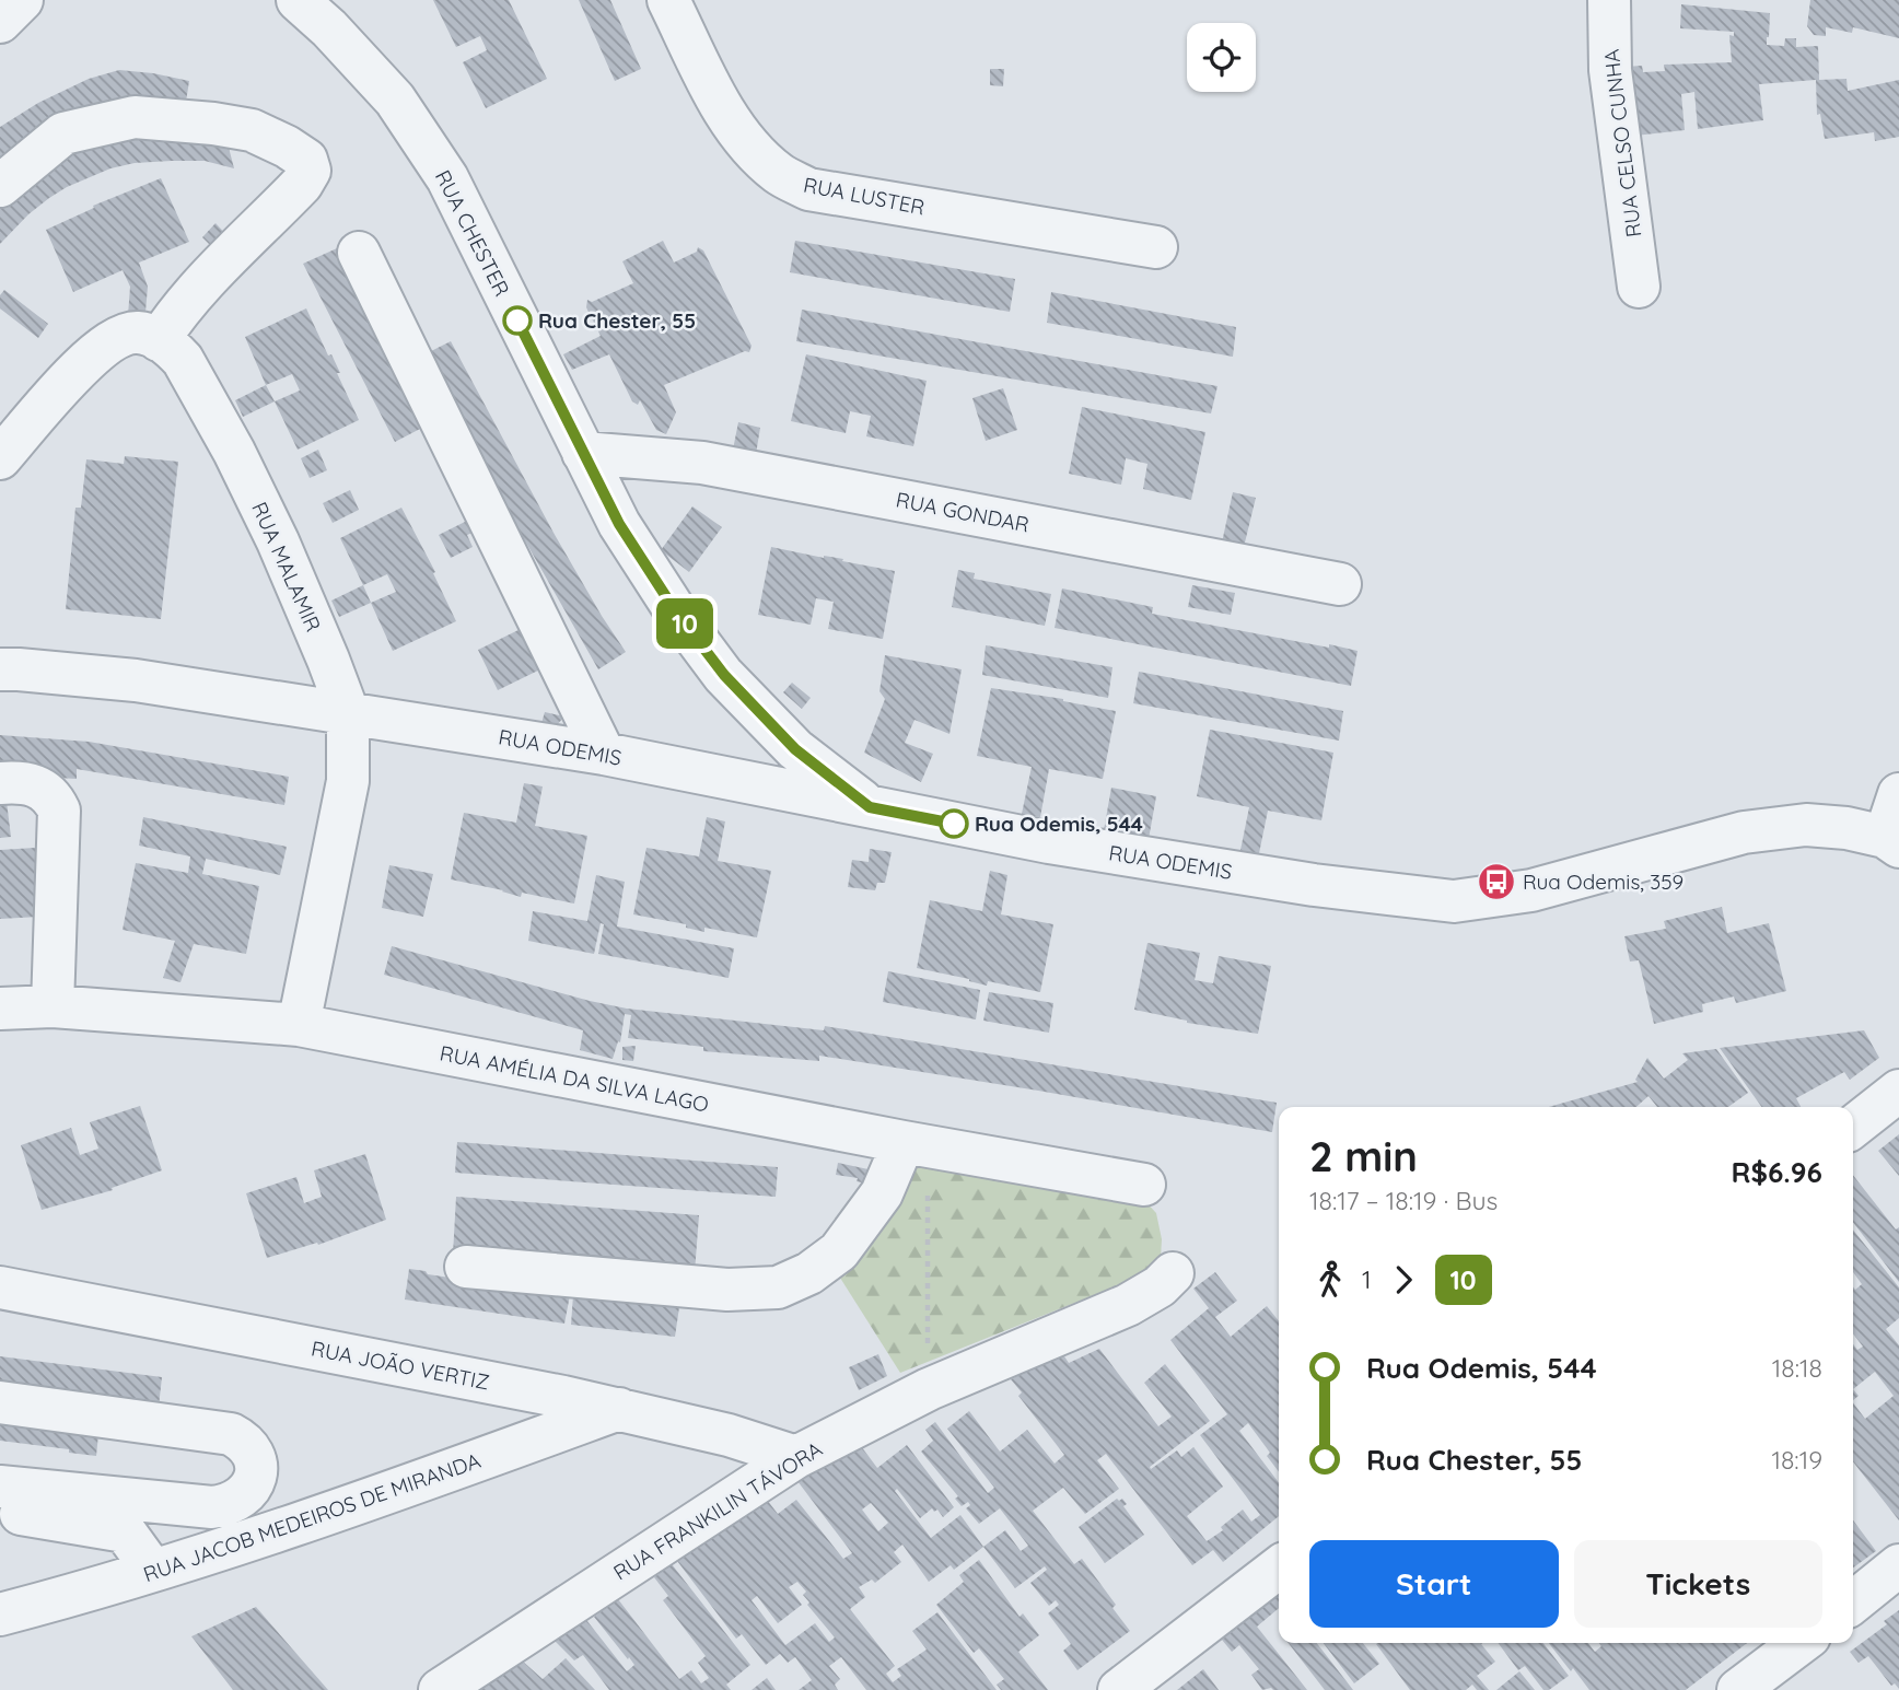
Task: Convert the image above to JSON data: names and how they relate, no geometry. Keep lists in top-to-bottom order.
{
  "streets": {
    "street": [
      "RUA CELSO CUNHA",
      "RUA LUSTER",
      "RUA CHESTER",
      "RUA GONDAR",
      "RUA MALAMIR",
      "RUA ODEMIS",
      "RUA AMÉLIA DA SILVA LAGO",
      "RUA JOÃO VERTIZ",
      "RUA FRANKILIN TÁVORA",
      "RUA JACOB MEDEIROS DE MIRANDA"
    ]
  },
  "crossings": [
    ["RUA CHESTER", "RUA GONDAR"],
    ["RUA CHESTER", "RUA ODEMIS"],
    ["RUA MALAMIR", "RUA ODEMIS"],
    ["RUA MALAMIR", "RUA AMÉLIA DA SILVA LAGO"],
    ["RUA JOÃO VERTIZ", "RUA FRANKILIN TÁVORA"],
    ["RUA JOÃO VERTIZ", "RUA JACOB MEDEIROS DE MIRANDA"]
  ],
  "places": {
    "other": ["Rua Chester, 55", "Rua Odemis, 544"],
    "bus stop": ["Rua Odemis, 359"]
  },
  "lines": ["bus line 10"],
  "page": {
    "on_map": "10",
    "heading": ["2 min", "18:17 – 18:19 · Bus", "R$6.96"],
    "legs": ["1", "10"],
    "list": [
      {
        "name": "Rua Odemis, 544",
        "value": "18:18"
      },
      {
        "name": "Rua Chester, 55",
        "value": "18:19"
      }
    ],
    "buttons": ["Start", "Tickets"]
  }
}
